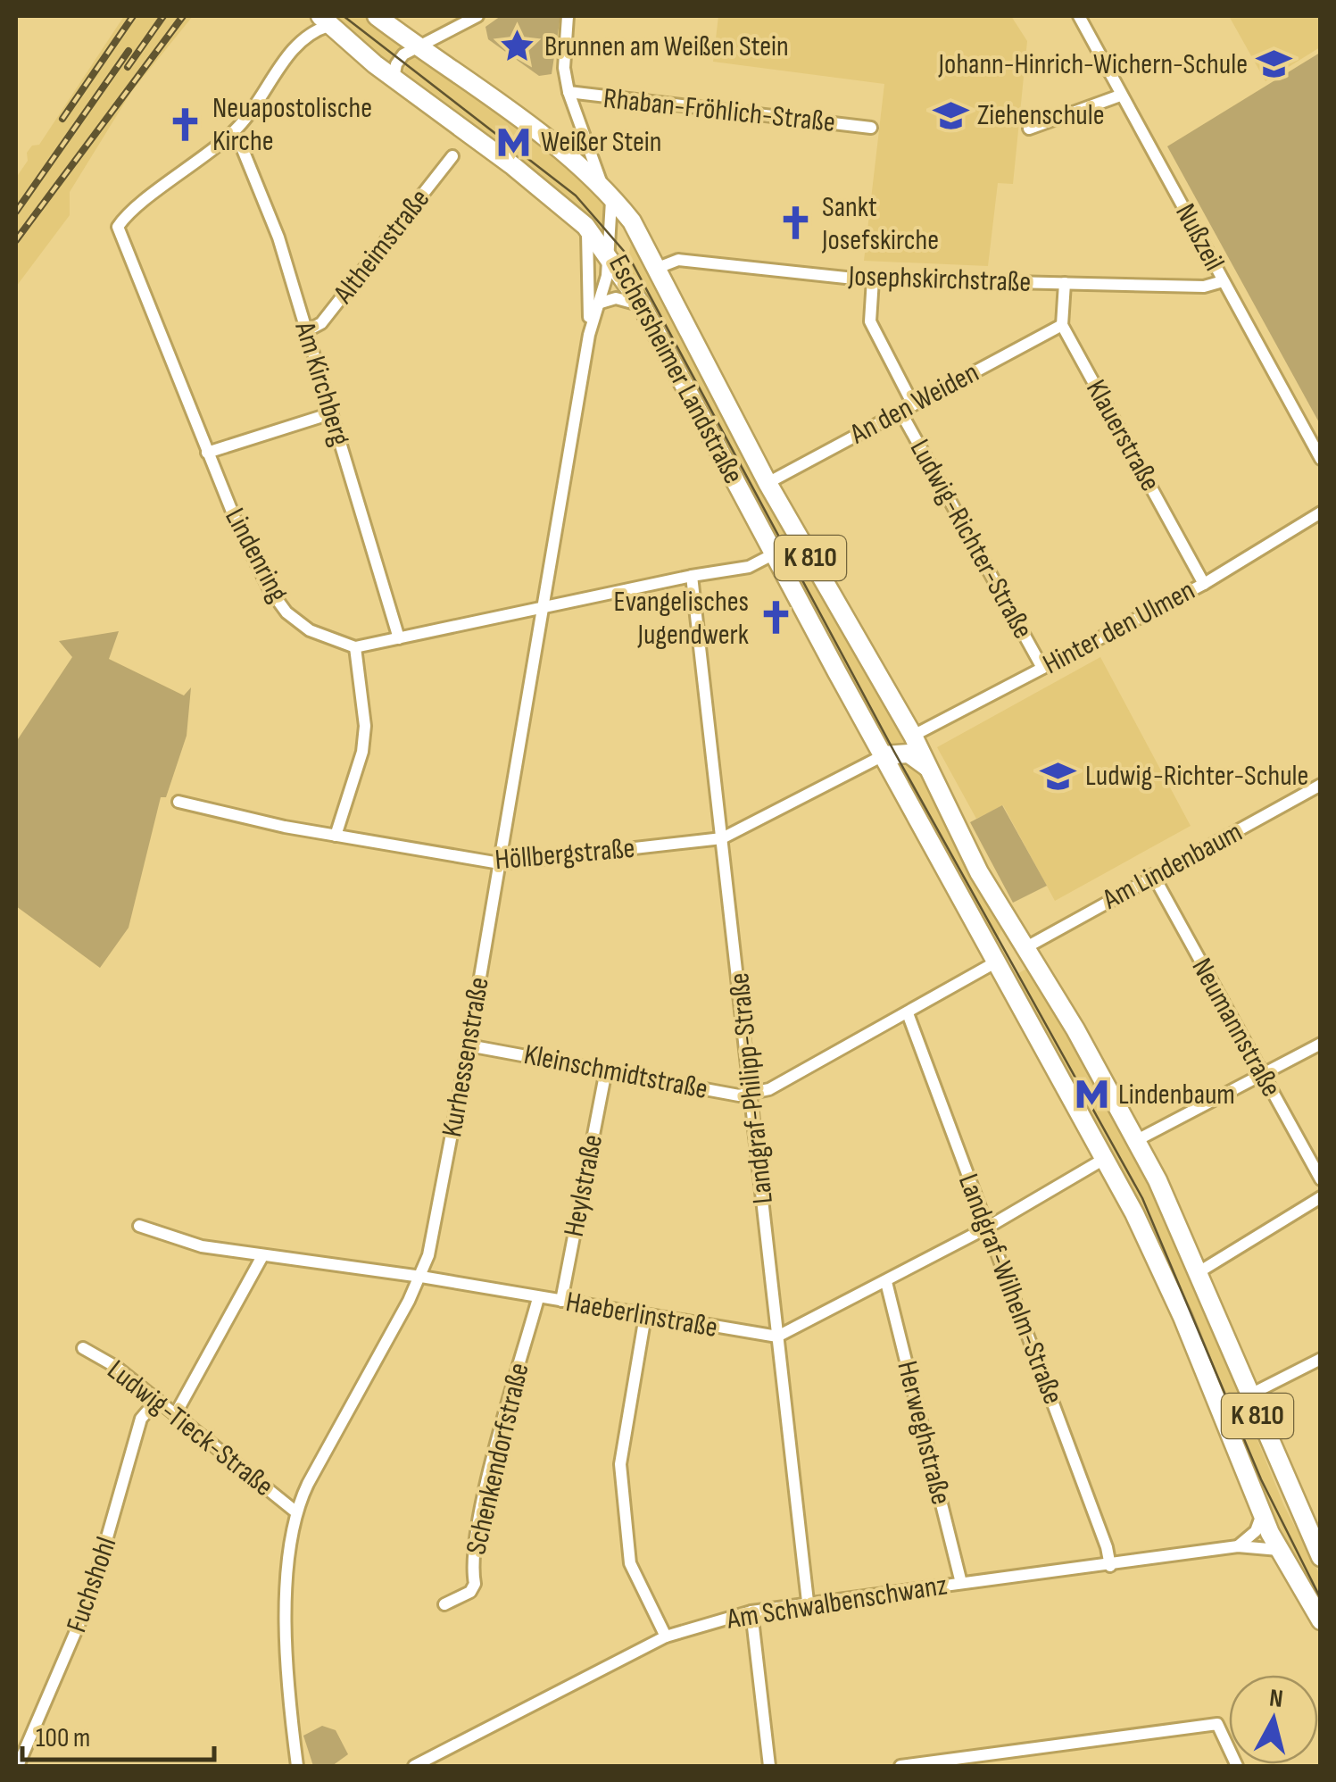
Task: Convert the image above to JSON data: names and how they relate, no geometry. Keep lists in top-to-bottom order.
{
  "streets": {
    "main road": ["Eschersheimer Landstraße", "K 810"],
    "street": [
      "Rhaban-Fröhlich-Straße",
      "Nußzeil",
      "Altheimstraße",
      "Josephskirchstraße",
      "Am Kirchberg",
      "An den Weiden",
      "Klauerstraße",
      "Ludwig-Richter-Straße",
      "Lindenring",
      "Hinter den Ulmen",
      "Höllbergstraße",
      "Am Lindenbaum",
      "Neumannstraße",
      "Kurhessenstraße",
      "Kleinschmidtstraße",
      "Landgraf-Philipp-Straße",
      "Heylstraße",
      "Landgraf-Wilhelm-Straße",
      "Haeberlinstraße",
      "Ludwig-Tieck-Straße",
      "Herweghstraße",
      "Schenkendorfstraße",
      "Fuchshohl",
      "Am Schwalbenschwanz"
    ]
  },
  "crossings": [
    ["Rhaban-Fröhlich-Straße", "Eschersheimer Landstraße"],
    ["Nußzeil", "Josephskirchstraße"],
    ["Altheimstraße", "Am Kirchberg"],
    ["Josephskirchstraße", "Eschersheimer Landstraße"],
    ["Eschersheimer Landstraße", "An den Weiden"],
    ["Eschersheimer Landstraße", "K 810"],
    ["Eschersheimer Landstraße", "Hinter den Ulmen"],
    ["Eschersheimer Landstraße", "Höllbergstraße"],
    ["Eschersheimer Landstraße", "Am Lindenbaum"],
    ["Eschersheimer Landstraße", "Kurhessenstraße"],
    ["Eschersheimer Landstraße", "Kleinschmidtstraße"],
    ["Eschersheimer Landstraße", "Am Schwalbenschwanz"],
    ["Am Kirchberg", "Lindenring"],
    ["An den Weiden", "Klauerstraße"],
    ["An den Weiden", "Ludwig-Richter-Straße"],
    ["Klauerstraße", "Hinter den Ulmen"],
    ["Ludwig-Richter-Straße", "Hinter den Ulmen"],
    ["K 810", "Kurhessenstraße"],
    ["Höllbergstraße", "Kurhessenstraße"],
    ["Höllbergstraße", "Landgraf-Philipp-Straße"],
    ["Am Lindenbaum", "Neumannstraße"],
    ["Kurhessenstraße", "Kleinschmidtstraße"],
    ["Kurhessenstraße", "Haeberlinstraße"],
    ["Kurhessenstraße", "Ludwig-Tieck-Straße"],
    ["Kleinschmidtstraße", "Landgraf-Philipp-Straße"],
    ["Kleinschmidtstraße", "Heylstraße"],
    ["Kleinschmidtstraße", "Landgraf-Wilhelm-Straße"],
    ["Landgraf-Philipp-Straße", "Haeberlinstraße"],
    ["Landgraf-Philipp-Straße", "Am Schwalbenschwanz"],
    ["Heylstraße", "Haeberlinstraße"],
    ["Landgraf-Wilhelm-Straße", "Am Schwalbenschwanz"],
    ["Haeberlinstraße", "Schenkendorfstraße"],
    ["Ludwig-Tieck-Straße", "Fuchshohl"],
    ["Herweghstraße", "Am Schwalbenschwanz"]
  ],
  "places": {
    "place": ["Brunnen am Weißen Stein"],
    "school or university": ["Johann-Hinrich-Wichern-Schule", "Ziehenschule", "Ludwig-Richter-Schule"],
    "church": ["Neuapostolische Kirche", "Sankt Josefskirche", "Evangelisches Jugendwerk"],
    "metro station": ["Weißer Stein", "Lindenbaum"]
  },
  "scale_bar": "100 m",
  "north": "top"
}
